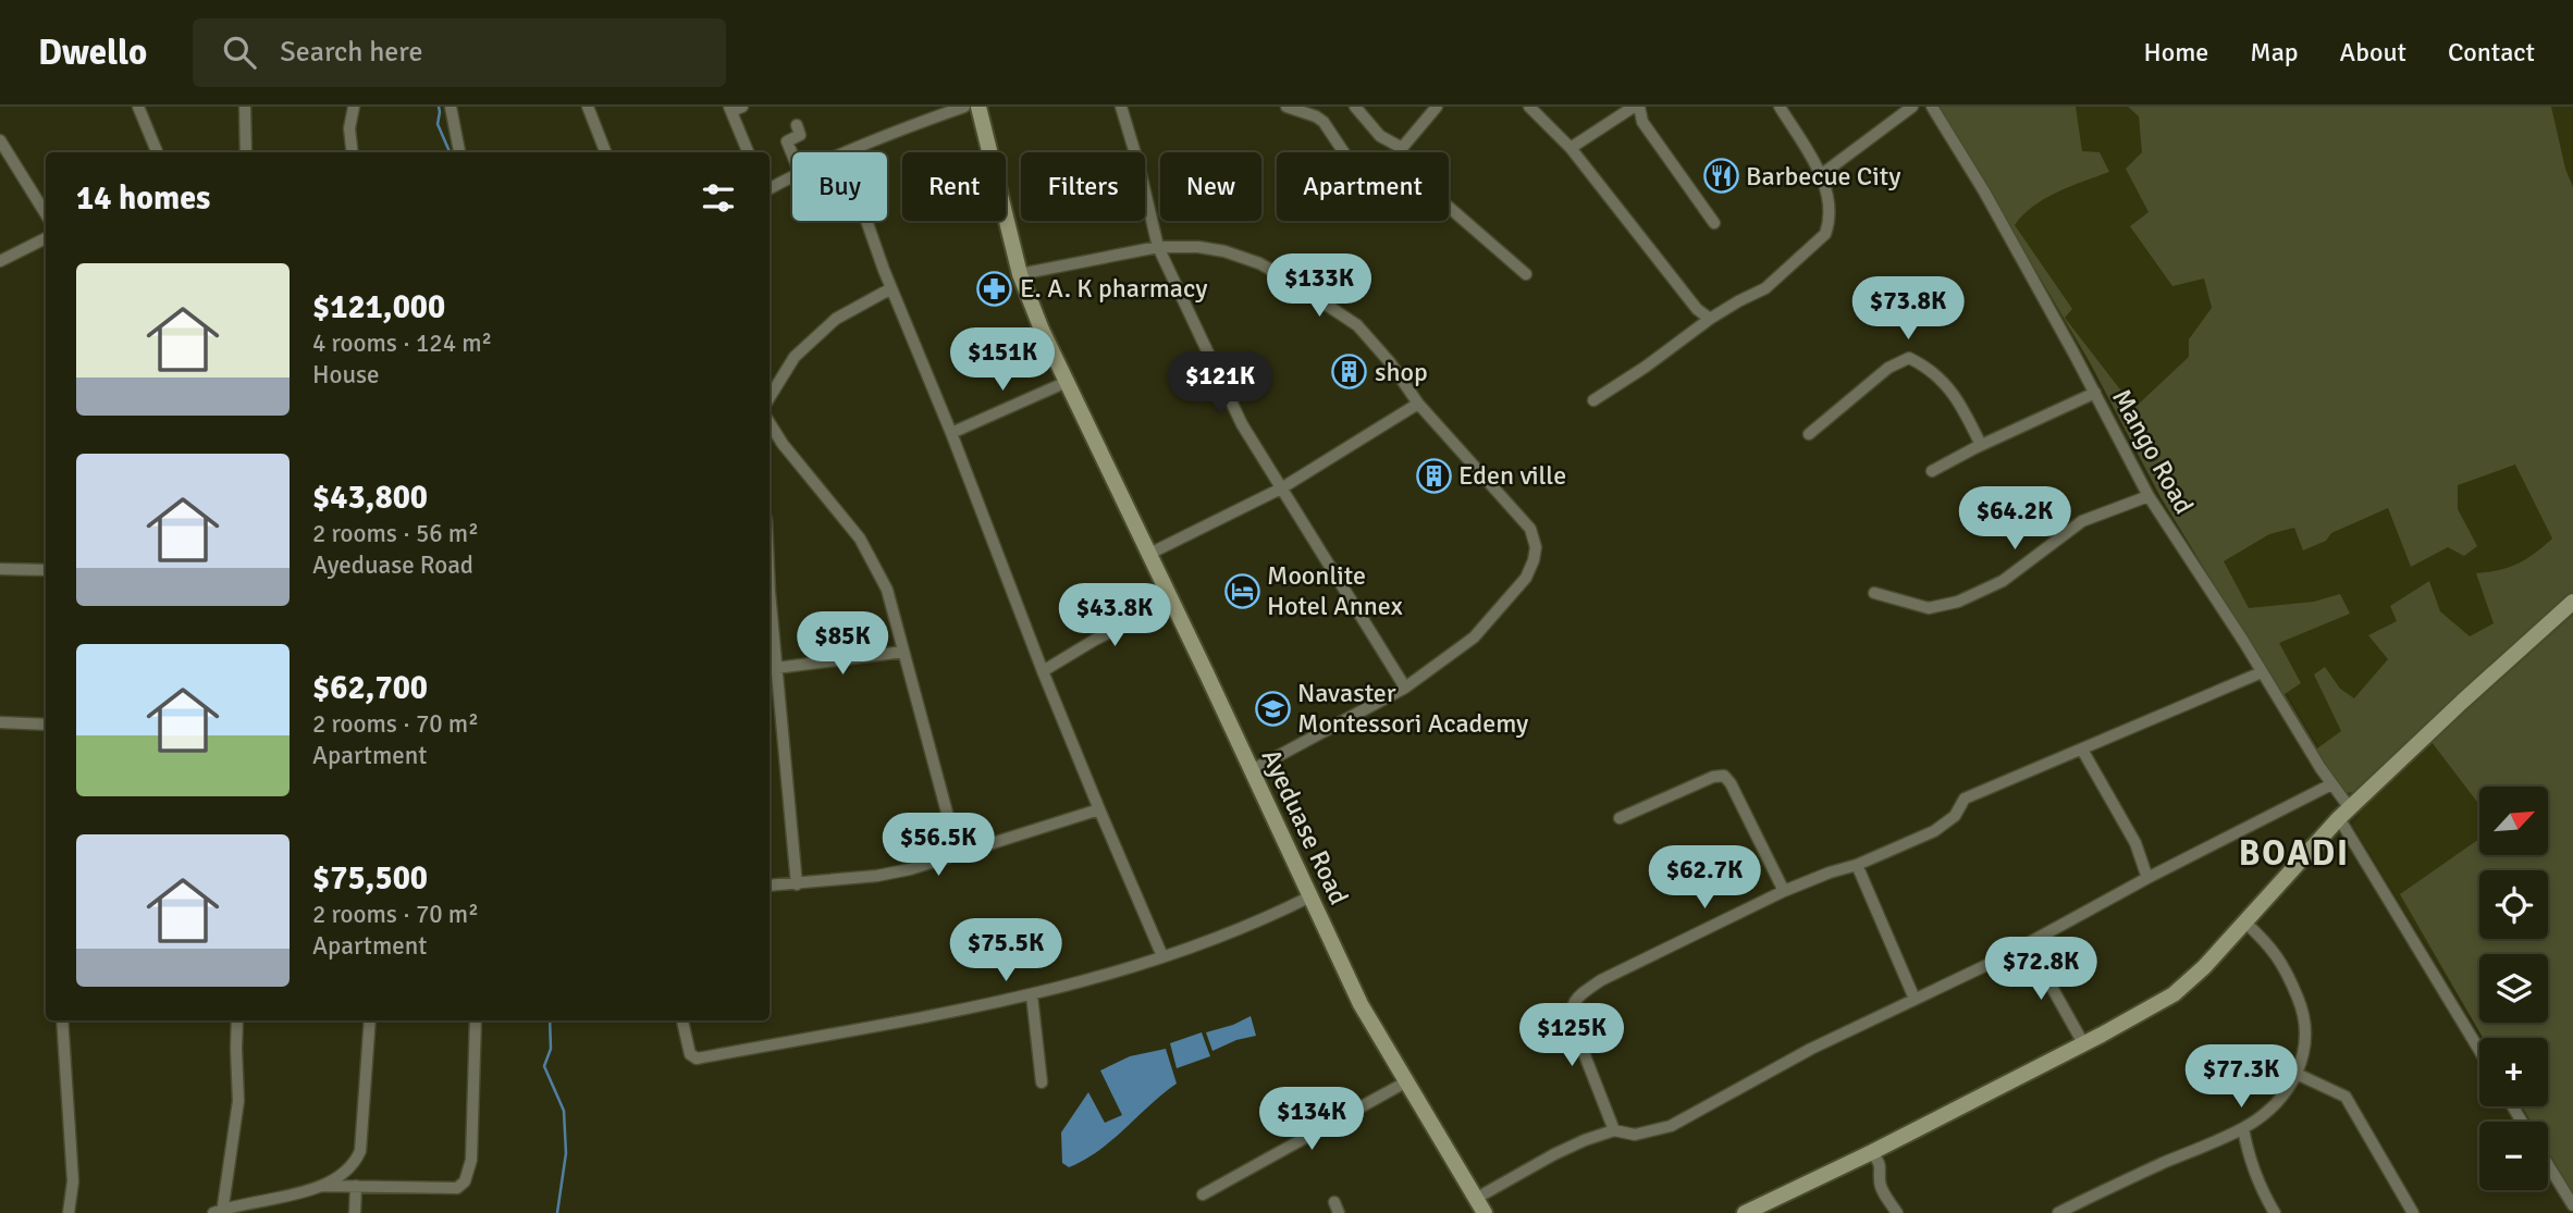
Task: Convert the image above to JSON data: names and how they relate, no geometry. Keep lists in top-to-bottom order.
{
  "streets": {
    "street": ["Mango Road", "Ayeduase Road"]
  },
  "districts": ["BOADI"],
  "places": {
    "restaurant": ["Barbecue City"],
    "pharmacy": ["E. A. K pharmacy"],
    "building": ["shop", "Eden ville"],
    "hotel": ["Moonlite Hotel Annex"],
    "school or university": ["Navaster Montessori Academy"]
  },
  "north": "top right",
  "page": {
    "header": "Dwello",
    "search": "Search here",
    "nav": [
      "Home",
      "Map",
      "About",
      "Contact"
    ],
    "chip": [
      "Buy",
      "Rent",
      "Filters",
      "New",
      "Apartment"
    ],
    "heading": "14 homes",
    "list": [
      {
        "name": "$121,000",
        "note": "4 rooms · 124 m² · House"
      },
      {
        "name": "$43,800",
        "note": "2 rooms · 56 m² · Ayeduase Road"
      },
      {
        "name": "$62,700",
        "note": "2 rooms · 70 m² · Apartment"
      },
      {
        "name": "$75,500",
        "note": "2 rooms · 70 m² · Apartment"
      }
    ],
    "price": [
      "$133K",
      "$73.8K",
      "$151K",
      "$121K",
      "$64.2K",
      "$43.8K",
      "$85K",
      "$56.5K",
      "$62.7K",
      "$75.5K",
      "$72.8K",
      "$125K",
      "$77.3K",
      "$134K"
    ],
    "map_buttons": ["+", "−"]
  }
}
